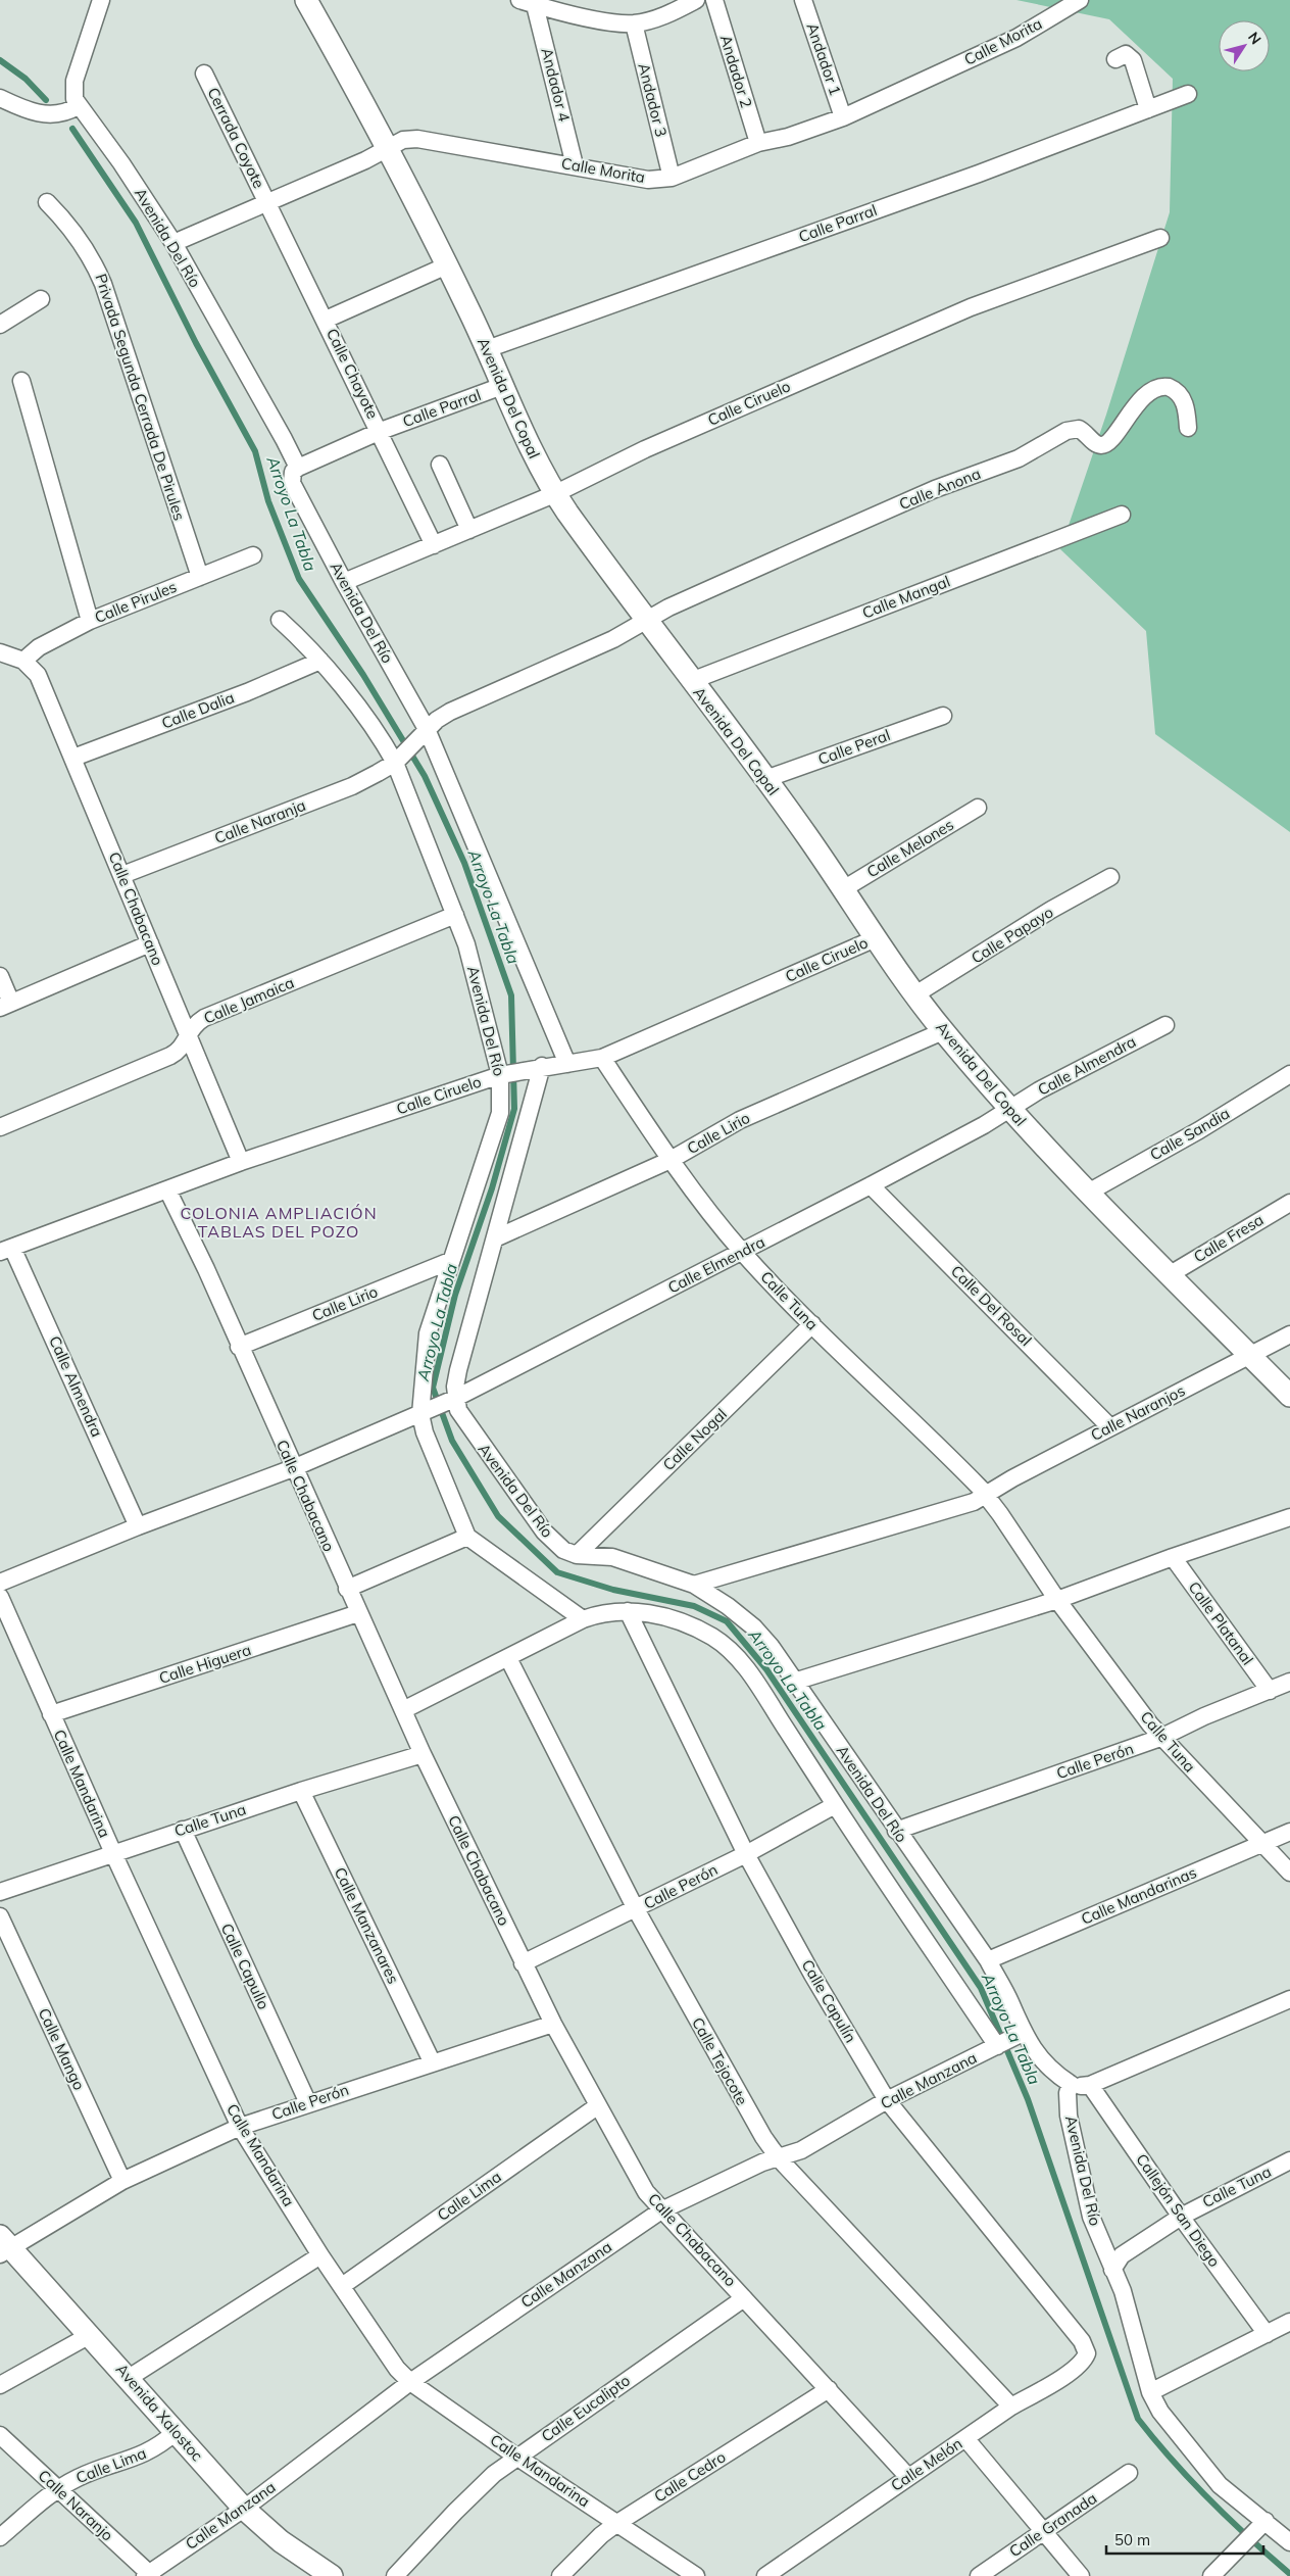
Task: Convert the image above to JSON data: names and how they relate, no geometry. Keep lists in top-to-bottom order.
{
  "streets": {
    "street": [
      "Calle Morita",
      "Andador 1",
      "Andador 2",
      "Andador 4",
      "Andador 3",
      "Cerrada Coyote",
      "Calle Parral",
      "Avenida Del Río",
      "Calle Chayote",
      "Privada Segunda Cerrada De Pirules",
      "Avenida Del Copal",
      "Calle Ciruelo",
      "Calle Anona",
      "Calle Mangal",
      "Calle Pirules",
      "Calle Dalia",
      "Calle Peral",
      "Calle Naranja",
      "Calle Melones",
      "Calle Chabacano",
      "Calle Papayo",
      "Calle Jamaica",
      "Calle Almendra",
      "Calle Lirio",
      "Calle Sandia",
      "Calle Fresa",
      "Calle Elmendra",
      "Calle Tuna",
      "Calle Del Rosal",
      "Calle Naranjos",
      "Calle Nogal",
      "Calle Platanal",
      "Calle Higuera",
      "Calle Perón",
      "Calle Mandarina",
      "Calle Mandarinas",
      "Calle Manzanares",
      "Calle Capullo",
      "Calle Capulín",
      "Calle Mango",
      "Calle Tejocote",
      "Calle Manzana",
      "Calle Lima",
      "Callejón San Diego",
      "Calle Eucalipto",
      "Avenida Xalostoc",
      "Calle Melón",
      "Calle Cedro",
      "Calle Naranjo",
      "Calle Granada"
    ]
  },
  "crossings": [
    ["Calle Morita", "Andador 1"],
    ["Calle Morita", "Andador 2"],
    ["Calle Morita", "Andador 4"],
    ["Calle Morita", "Andador 3"],
    ["Calle Morita", "Cerrada Coyote"],
    ["Calle Morita", "Avenida Del Río"],
    ["Calle Morita", "Calle Chayote"],
    ["Calle Morita", "Avenida Del Copal"],
    ["Cerrada Coyote", "Calle Chayote"],
    ["Calle Parral", "Avenida Del Río"],
    ["Calle Parral", "Calle Chayote"],
    ["Calle Parral", "Avenida Del Copal"],
    ["Avenida Del Río", "Calle Ciruelo"],
    ["Avenida Del Río", "Calle Dalia"],
    ["Avenida Del Río", "Calle Naranja"],
    ["Avenida Del Río", "Calle Jamaica"],
    ["Avenida Del Río", "Calle Lirio"],
    ["Avenida Del Río", "Calle Elmendra"],
    ["Avenida Del Río", "Calle Tuna"],
    ["Avenida Del Río", "Calle Nogal"],
    ["Avenida Del Río", "Calle Perón"],
    ["Avenida Del Río", "Calle Mandarinas"],
    ["Avenida Del Río", "Calle Manzana"],
    ["Calle Chayote", "Calle Ciruelo"],
    ["Privada Segunda Cerrada De Pirules", "Calle Pirules"],
    ["Avenida Del Copal", "Calle Ciruelo"],
    ["Avenida Del Copal", "Calle Anona"],
    ["Avenida Del Copal", "Calle Mangal"],
    ["Avenida Del Copal", "Calle Peral"],
    ["Avenida Del Copal", "Calle Melones"],
    ["Avenida Del Copal", "Calle Papayo"],
    ["Avenida Del Copal", "Calle Almendra"],
    ["Avenida Del Copal", "Calle Lirio"],
    ["Avenida Del Copal", "Calle Sandia"],
    ["Avenida Del Copal", "Calle Fresa"],
    ["Avenida Del Copal", "Calle Elmendra"],
    ["Avenida Del Copal", "Calle Naranjos"],
    ["Calle Ciruelo", "Calle Chabacano"],
    ["Calle Ciruelo", "Calle Almendra"],
    ["Calle Ciruelo", "Calle Tuna"],
    ["Calle Pirules", "Calle Chabacano"],
    ["Calle Dalia", "Calle Chabacano"],
    ["Calle Naranja", "Calle Chabacano"],
    ["Calle Chabacano", "Calle Jamaica"],
    ["Calle Chabacano", "Calle Lirio"],
    ["Calle Chabacano", "Calle Tuna"],
    ["Calle Chabacano", "Calle Higuera"],
    ["Calle Chabacano", "Calle Perón"],
    ["Calle Chabacano", "Calle Manzana"],
    ["Calle Chabacano", "Calle Lima"],
    ["Calle Chabacano", "Calle Eucalipto"],
    ["Calle Chabacano", "Calle Melón"],
    ["Calle Chabacano", "Calle Cedro"],
    ["Calle Almendra", "Calle Elmendra"],
    ["Calle Lirio", "Calle Tuna"],
    ["Calle Elmendra", "Calle Tuna"],
    ["Calle Elmendra", "Calle Del Rosal"],
    ["Calle Tuna", "Calle Naranjos"],
    ["Calle Tuna", "Calle Nogal"],
    ["Calle Tuna", "Calle Perón"],
    ["Calle Tuna", "Calle Mandarina"],
    ["Calle Tuna", "Calle Mandarinas"],
    ["Calle Tuna", "Calle Manzanares"],
    ["Calle Tuna", "Calle Capullo"],
    ["Calle Tuna", "Callejón San Diego"],
    ["Calle Del Rosal", "Calle Naranjos"],
    ["Calle Platanal", "Calle Perón"],
    ["Calle Higuera", "Calle Mandarina"],
    ["Calle Perón", "Calle Mandarina"],
    ["Calle Perón", "Calle Manzanares"],
    ["Calle Perón", "Calle Capullo"],
    ["Calle Perón", "Calle Capulín"],
    ["Calle Perón", "Calle Mango"],
    ["Calle Perón", "Calle Tejocote"],
    ["Calle Perón", "Avenida Xalostoc"],
    ["Calle Mandarina", "Calle Manzana"],
    ["Calle Mandarina", "Calle Lima"],
    ["Calle Mandarina", "Calle Eucalipto"],
    ["Calle Mandarina", "Calle Cedro"],
    ["Calle Capulín", "Calle Manzana"],
    ["Calle Capulín", "Calle Melón"],
    ["Calle Tejocote", "Calle Manzana"],
    ["Calle Tejocote", "Calle Melón"],
    ["Calle Manzana", "Avenida Xalostoc"],
    ["Calle Manzana", "Calle Naranjo"],
    ["Calle Lima", "Avenida Xalostoc"],
    ["Calle Lima", "Calle Naranjo"]
  ],
  "districts": ["COLONIA AMPLIACIÓN TABLAS DEL POZO"],
  "water": ["Arroyo La Tabla"],
  "scale_bar": "50 m",
  "north": "top right"
}
